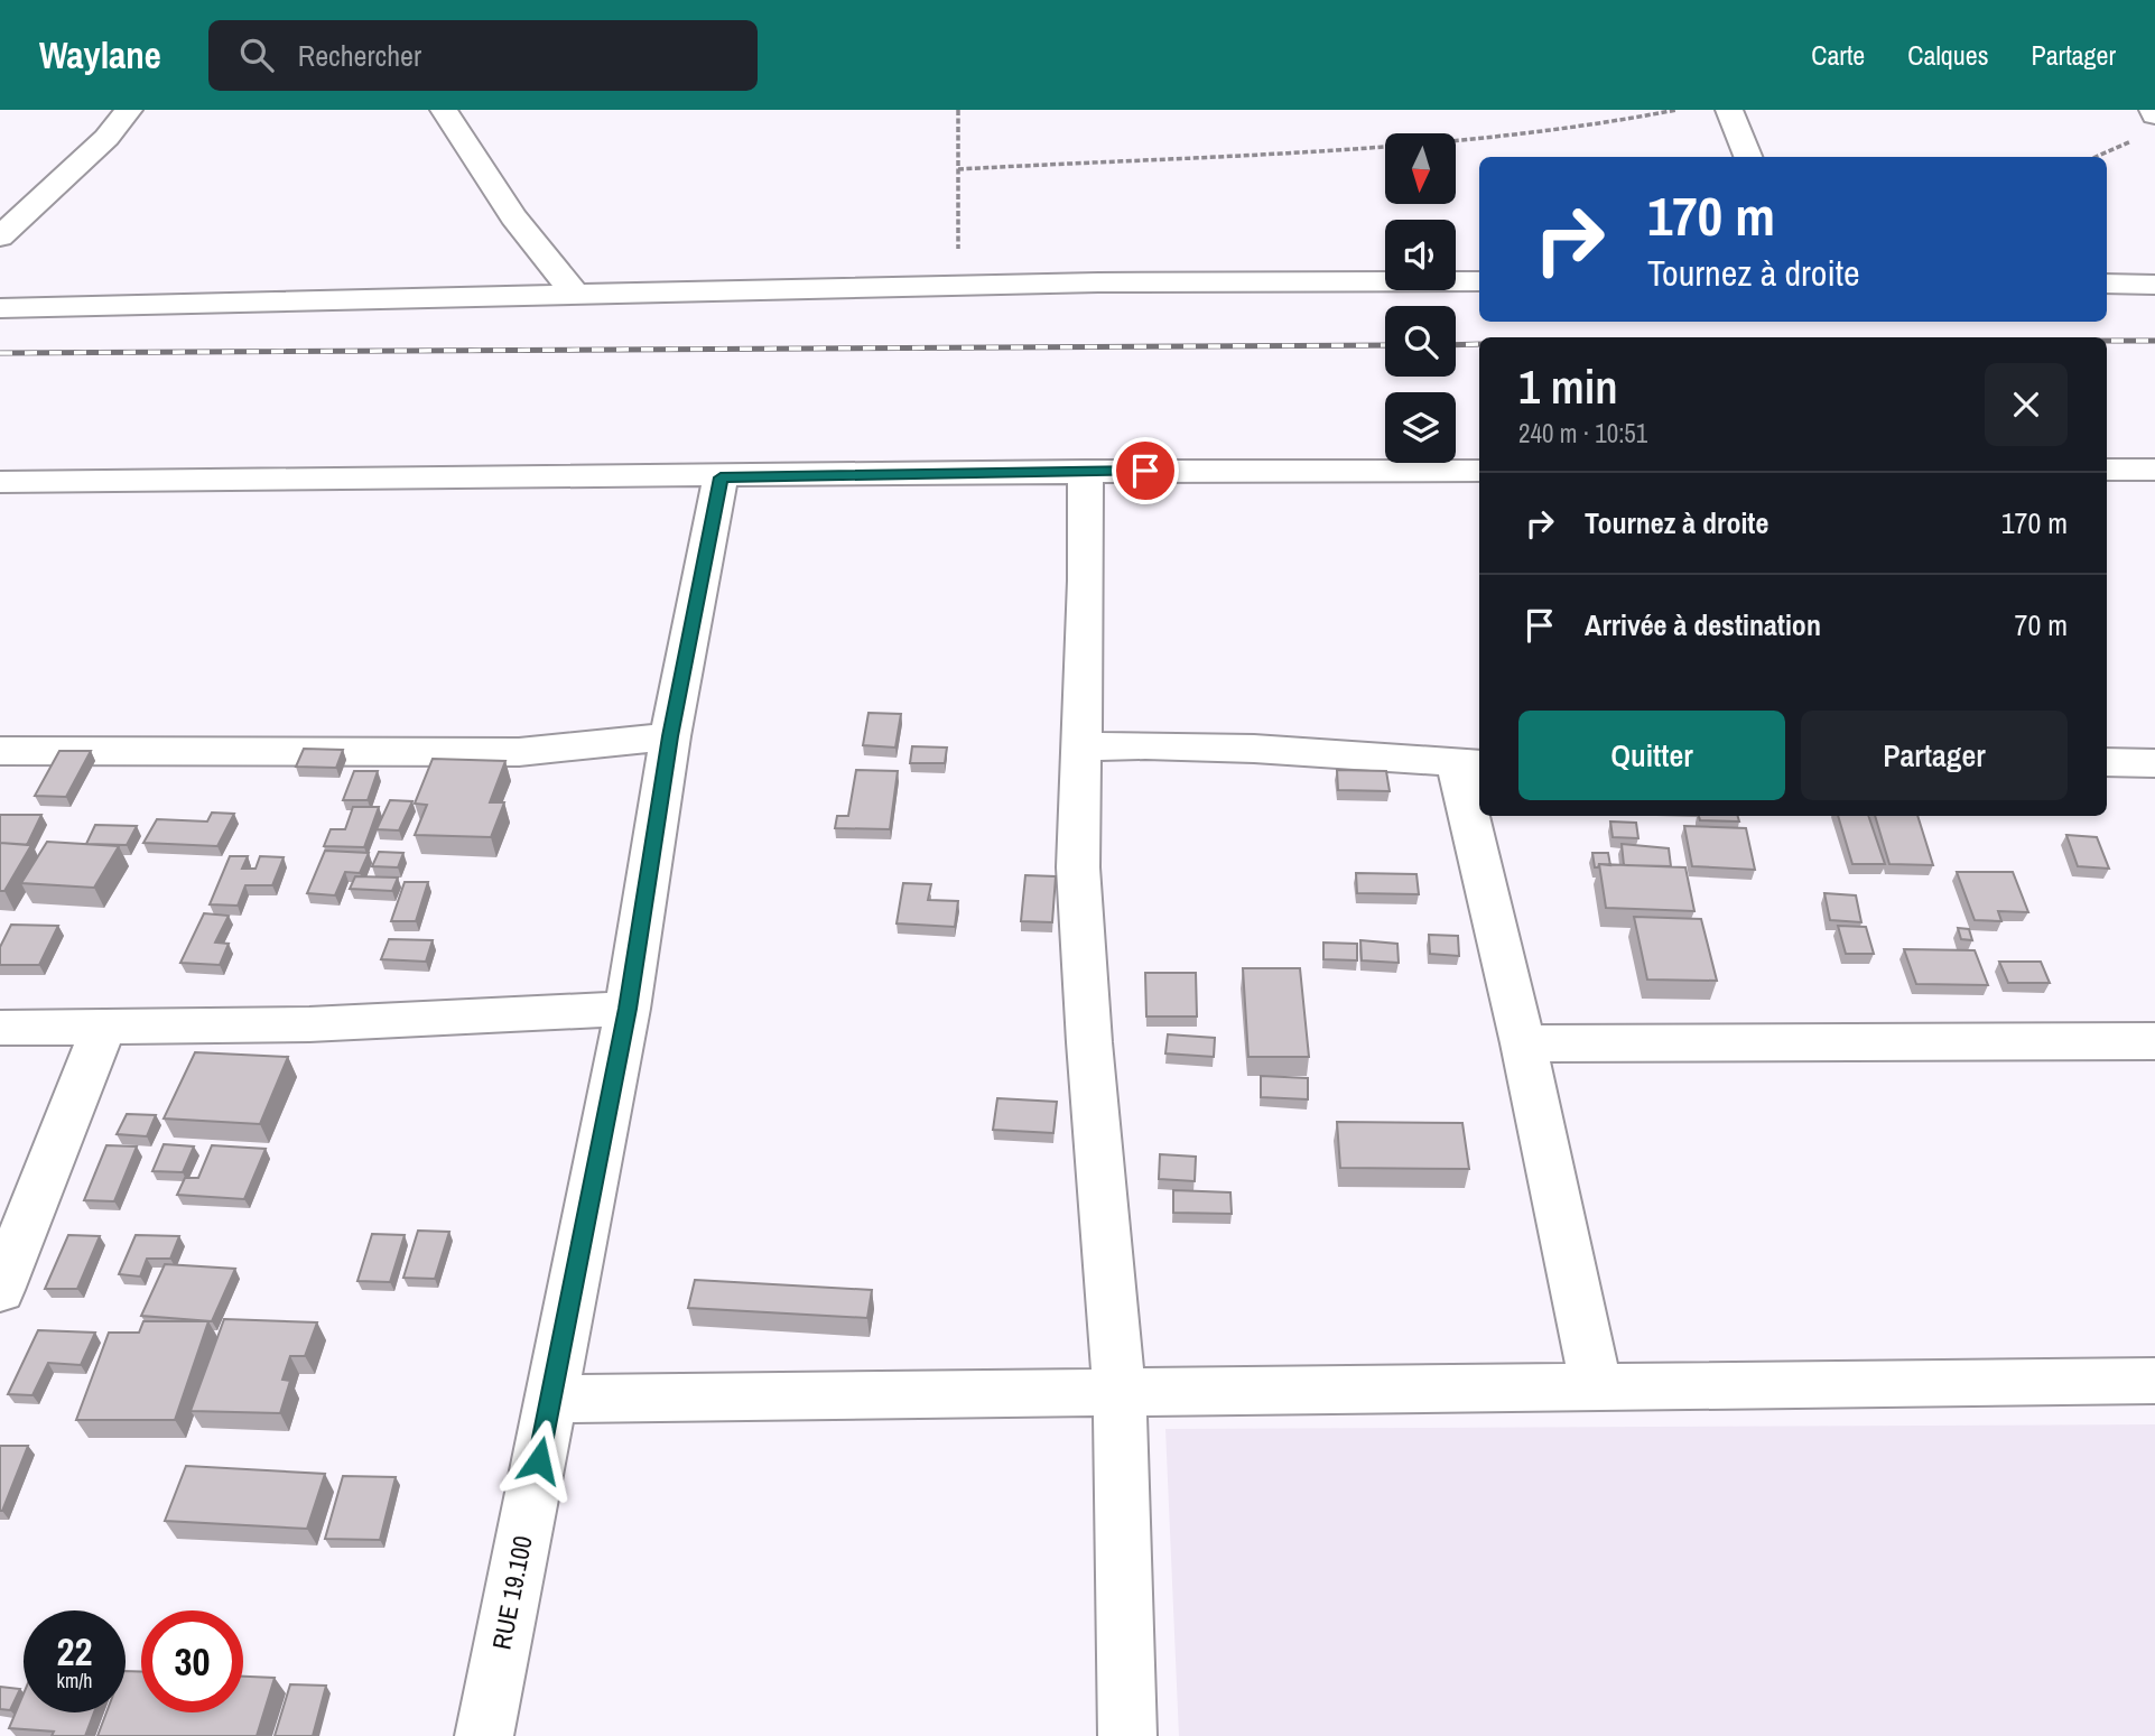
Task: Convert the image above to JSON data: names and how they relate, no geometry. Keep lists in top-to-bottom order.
{
  "streets": {
    "street": ["RUE 19.100"]
  },
  "north": "bottom",
  "page": {
    "header": "Waylane",
    "search": "Rechercher",
    "nav": ["Carte", "Calques", "Partager"],
    "turn": ["170 m", "Tournez à droite"],
    "heading": ["1 min", "240 m · 10:51"],
    "list": [
      {
        "name": "Tournez à droite",
        "value": "170 m"
      },
      {
        "name": "Arrivée à destination",
        "value": "70 m"
      }
    ],
    "buttons": ["Quitter", "Partager"],
    "speed": "22 km/h",
    "limit": "30"
  }
}
